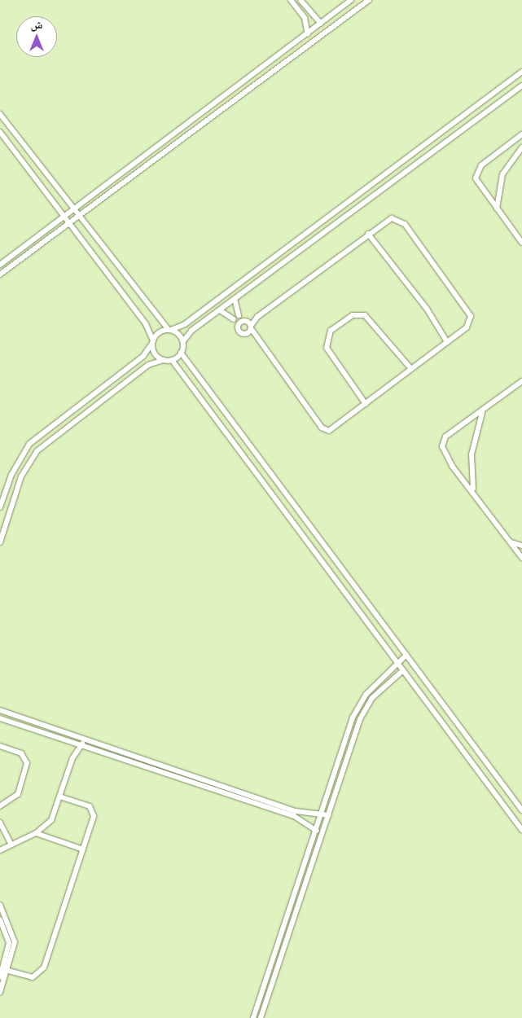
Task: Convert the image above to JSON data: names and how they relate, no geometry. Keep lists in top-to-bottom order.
{
  "north": "top"
}
